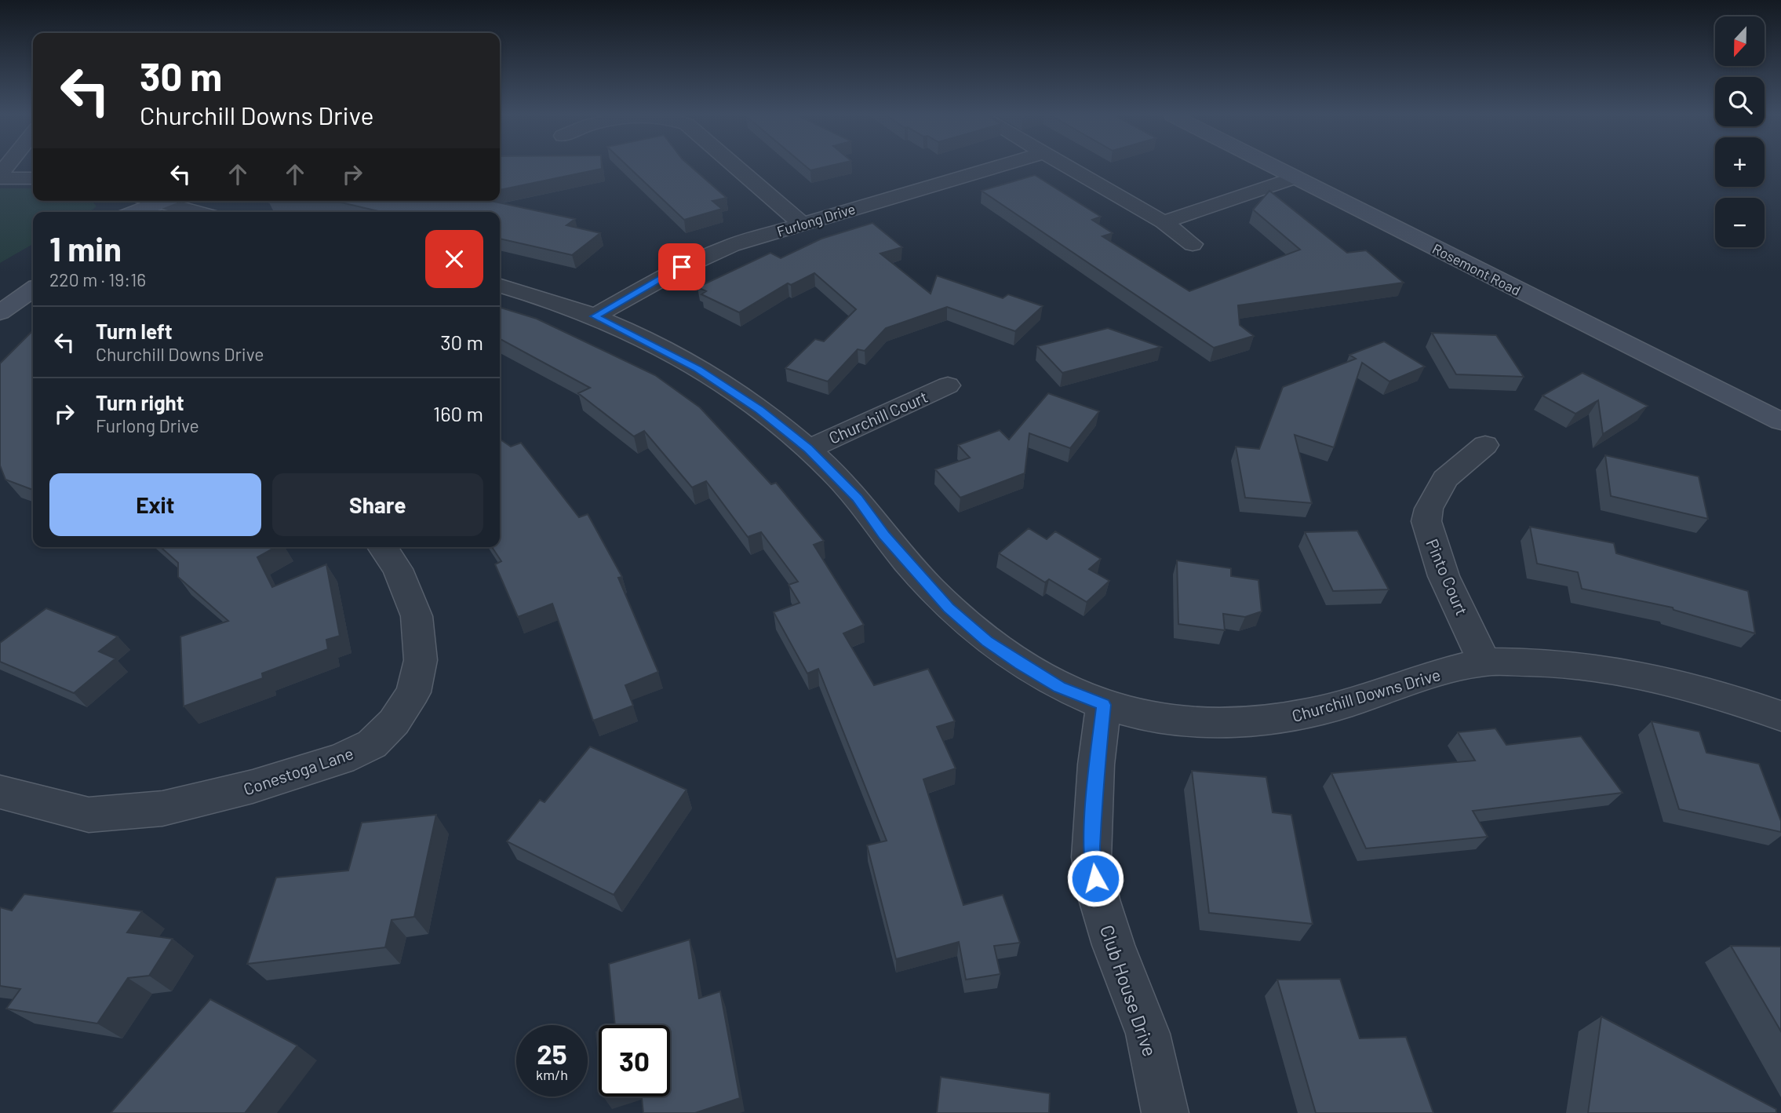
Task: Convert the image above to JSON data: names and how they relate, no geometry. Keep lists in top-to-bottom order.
{
  "streets": {
    "main road": ["Rosemont Road"],
    "street": [
      "Furlong Drive",
      "Churchill Court",
      "Pinto Court",
      "Churchill Downs Drive",
      "Conestoga Lane",
      "Club House Drive"
    ]
  },
  "crossings": [
    ["Furlong Drive", "Churchill Downs Drive"],
    ["Churchill Court", "Churchill Downs Drive"],
    ["Pinto Court", "Churchill Downs Drive"],
    ["Churchill Downs Drive", "Club House Drive"]
  ],
  "north": "bottom",
  "page": {
    "map_buttons": ["+", "−"],
    "turn": ["30 m", "Churchill Downs Drive"],
    "heading": ["1 min", "220 m · 19:16"],
    "list": [
      {
        "name": "Turn left",
        "note": "Churchill Downs Drive",
        "value": "30 m"
      },
      {
        "name": "Turn right",
        "note": "Furlong Drive",
        "value": "160 m"
      }
    ],
    "buttons": ["Exit", "Share"],
    "speed": "25 km/h",
    "limit": "30"
  }
}
